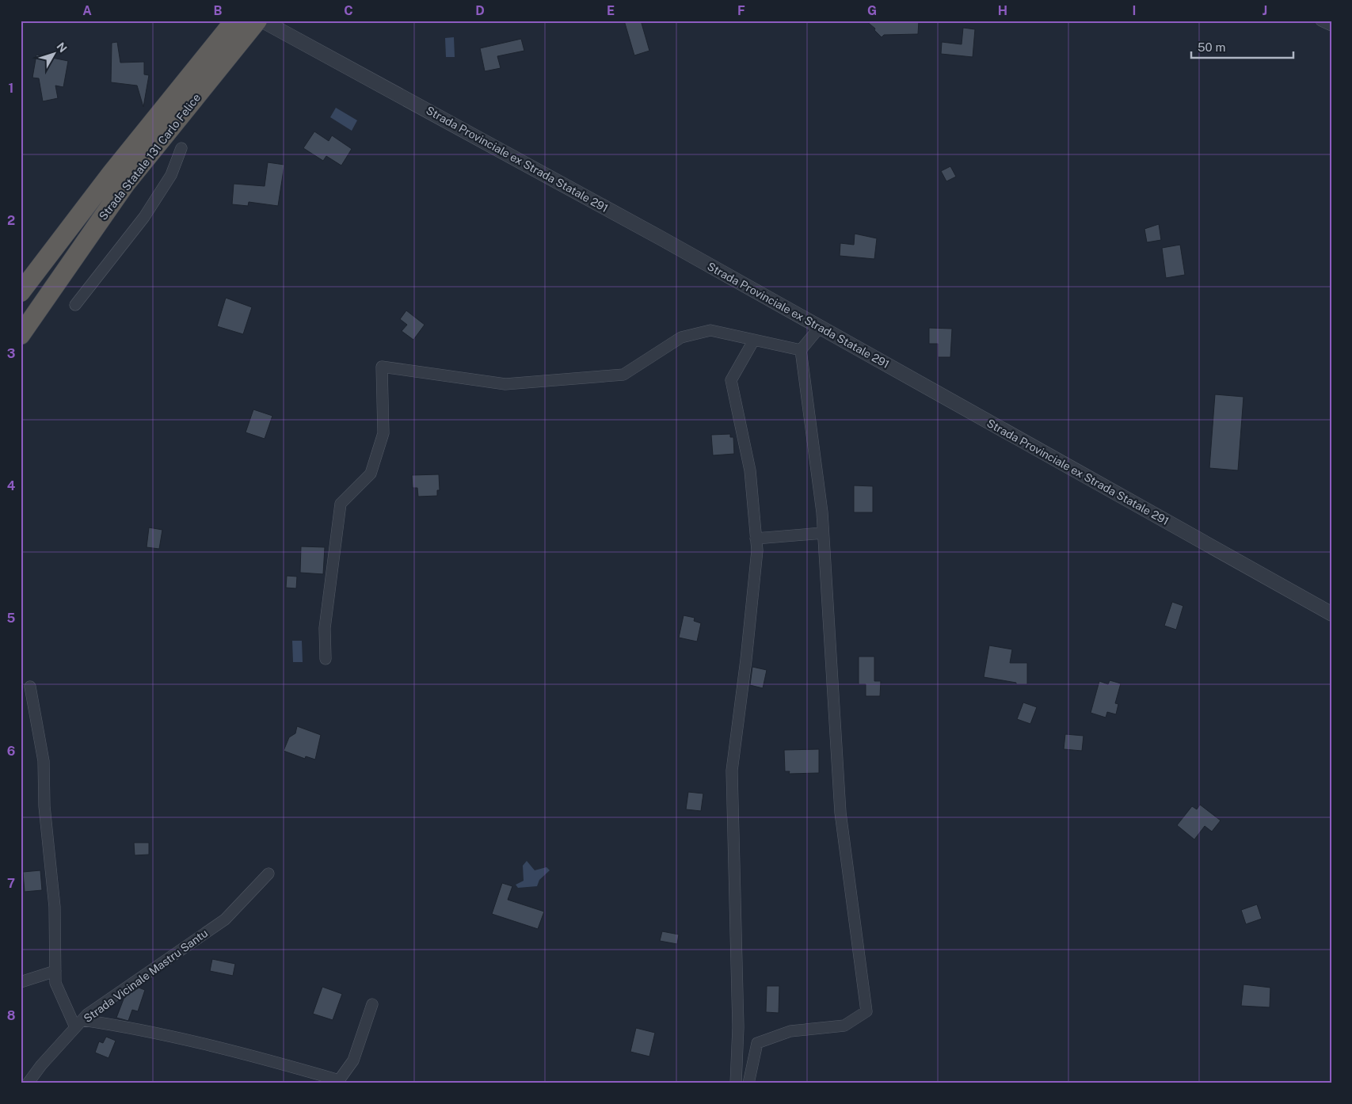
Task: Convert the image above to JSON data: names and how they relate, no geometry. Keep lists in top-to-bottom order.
{
  "streets": {
    "highway": ["Strada Statale 131 Carlo Felice"],
    "street": ["Strada Provinciale ex Strada Statale 291", "Strada Vicinale Mastru Santu"]
  },
  "scale_bar": "50 m",
  "north": "top right",
  "grid": {
    "columns": [
      "A",
      "B",
      "C",
      "D",
      "E",
      "F",
      "G",
      "H",
      "I",
      "J"
    ],
    "rows": [
      "1",
      "2",
      "3",
      "4",
      "5",
      "6",
      "7",
      "8"
    ]
  }
}
